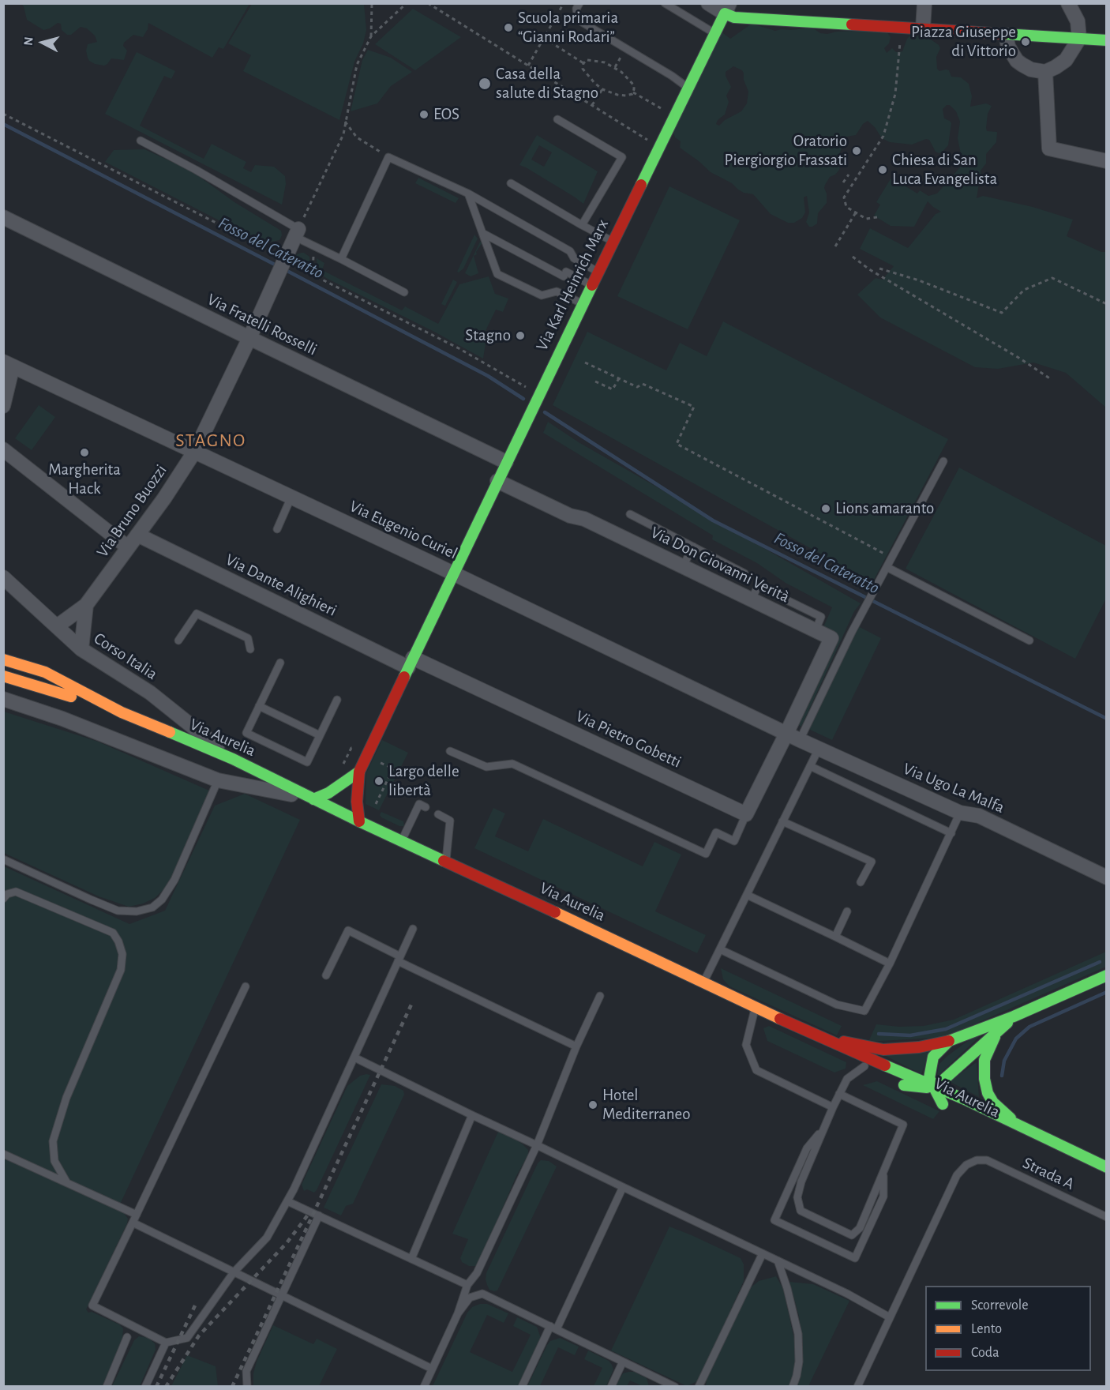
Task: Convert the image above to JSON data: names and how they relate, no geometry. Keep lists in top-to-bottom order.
{
  "streets": {
    "street": [
      "Via Karl Heinrich Marx",
      "Via Fratelli Rosselli",
      "Via Bruno Buozzi",
      "Via Eugenio Curiel",
      "Via Don Giovanni Verità",
      "Via Dante Alighieri",
      "Corso Italia",
      "Via Aurelia",
      "Via Pietro Gobetti",
      "Via Ugo La Malfa"
    ],
    "lane": ["Strada A"]
  },
  "crossings": [
    ["Via Karl Heinrich Marx", "Via Fratelli Rosselli"],
    ["Via Karl Heinrich Marx", "Via Eugenio Curiel"],
    ["Via Karl Heinrich Marx", "Via Don Giovanni Verità"],
    ["Via Karl Heinrich Marx", "Via Dante Alighieri"],
    ["Via Karl Heinrich Marx", "Via Pietro Gobetti"],
    ["Via Fratelli Rosselli", "Via Bruno Buozzi"],
    ["Via Bruno Buozzi", "Via Eugenio Curiel"],
    ["Via Bruno Buozzi", "Via Dante Alighieri"],
    ["Via Bruno Buozzi", "Corso Italia"],
    ["Via Eugenio Curiel", "Via Don Giovanni Verità"],
    ["Via Eugenio Curiel", "Via Ugo La Malfa"],
    ["Via Don Giovanni Verità", "Via Ugo La Malfa"],
    ["Via Dante Alighieri", "Via Pietro Gobetti"],
    ["Corso Italia", "Via Aurelia"]
  ],
  "districts": ["STAGNO"],
  "water": ["Fosso del Cateratto"],
  "places": [
    "Scuola primaria “Gianni Rodari”",
    "Piazza Giuseppe di Vittorio",
    "Casa della salute di Stagno",
    "EOS",
    "Oratorio Piergiorgio Frassati",
    "Chiesa di San Luca Evangelista",
    "Stagno",
    "Margherita Hack",
    "Lions amaranto",
    "Largo delle libertà",
    "Hotel Mediterraneo"
  ],
  "legend": ["Scorrevole", "Lento", "Coda"],
  "north": "left"
}
